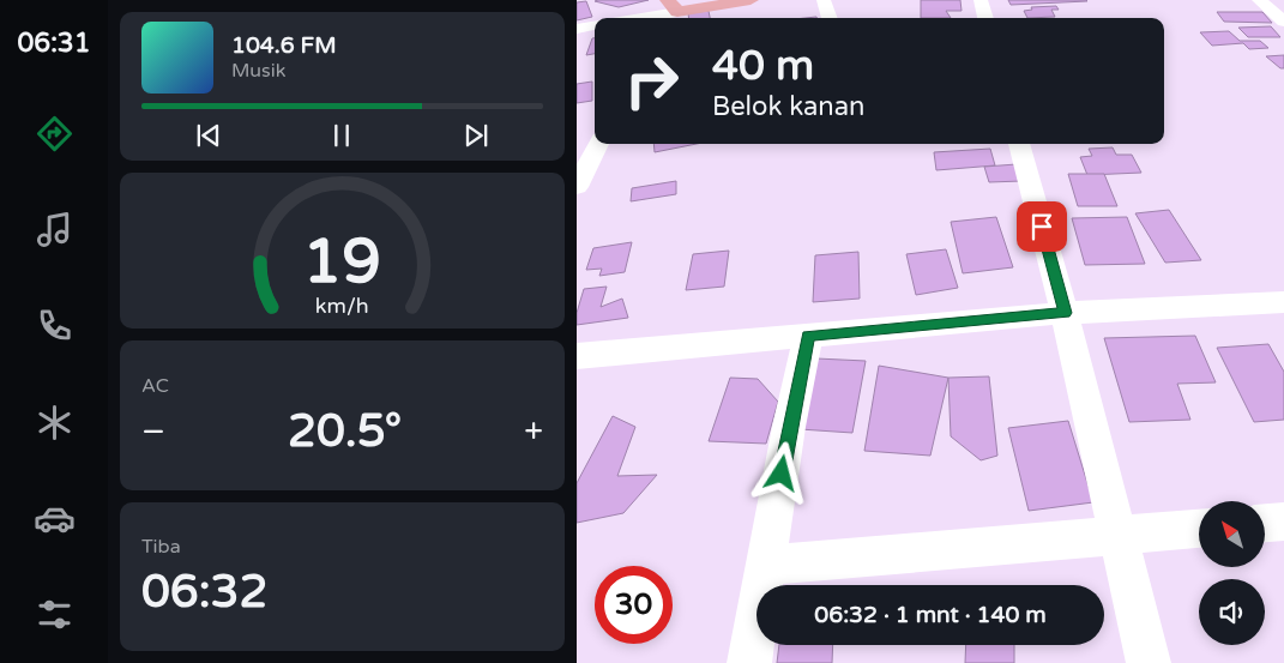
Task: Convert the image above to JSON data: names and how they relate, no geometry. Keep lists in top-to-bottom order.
{
  "north": "top left",
  "page": {
    "tabs": "06:31",
    "turn": ["40 m", "Belok kanan"],
    "song": ["104.6 FM", "Musik"],
    "tile": [
      "AC",
      ["Tiba", "06:32"]
    ],
    "heat": ["−", "20.5°", "+"],
    "limit": "30",
    "trip": "06:32 · 1 mnt · 140 m",
    "gauge": ["19", "km/h"]
  }
}
